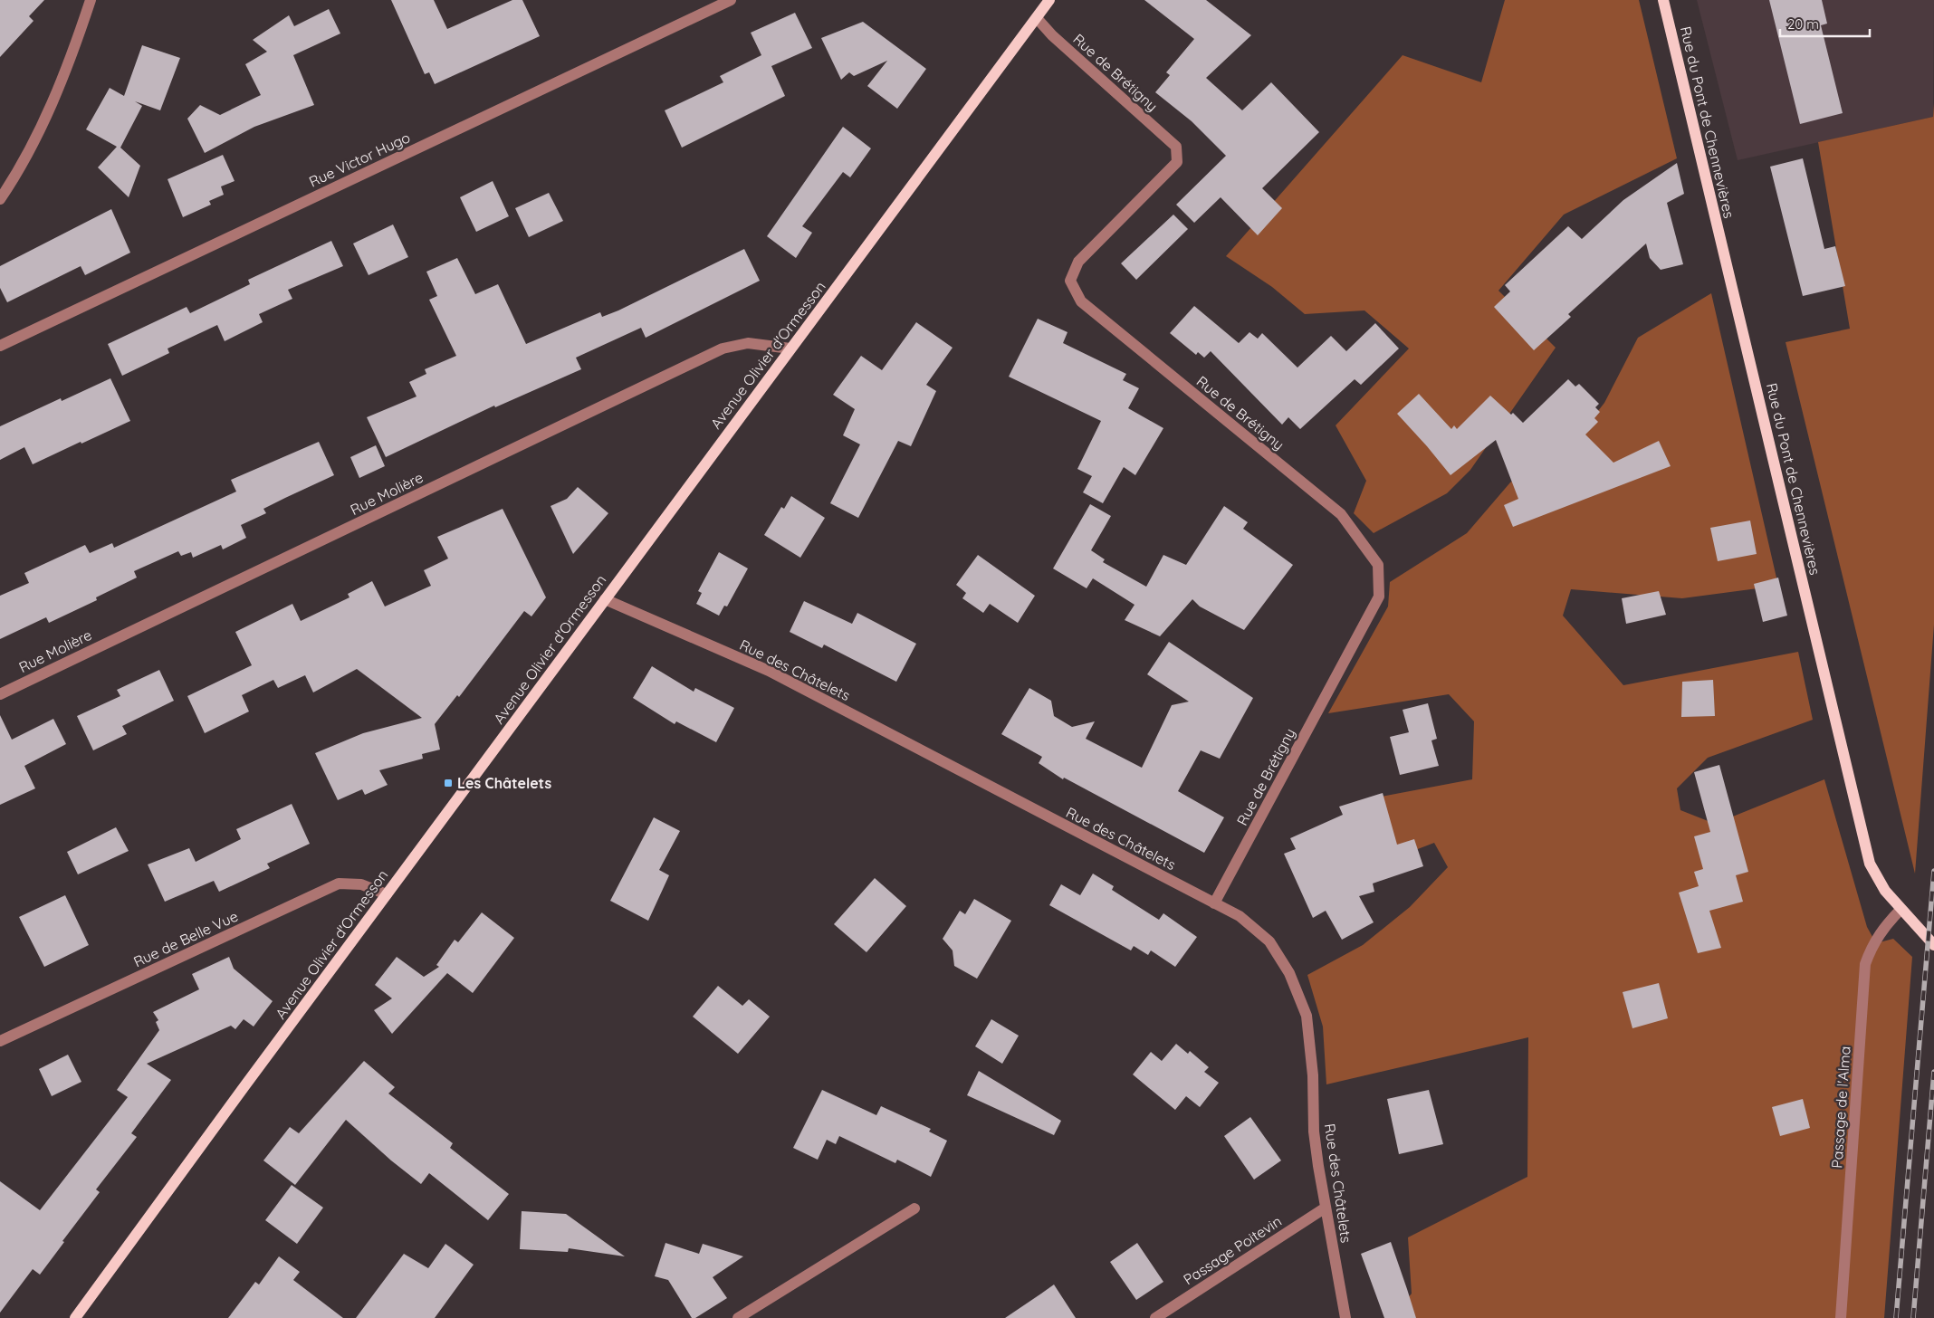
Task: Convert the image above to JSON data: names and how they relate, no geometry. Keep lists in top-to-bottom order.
{
  "streets": {
    "main road": ["Rue du Pont de Chennevières", "Avenue Olivier d'Ormesson"],
    "street": [
      "Rue de Brétigny",
      "Rue Victor Hugo",
      "Rue Molière",
      "Rue des Châtelets",
      "Rue de Belle Vue",
      "Passage de l'Alma",
      "Passage Poitevin"
    ]
  },
  "crossings": [
    ["Rue de Brétigny", "Avenue Olivier d'Ormesson"],
    ["Rue de Brétigny", "Rue des Châtelets"],
    ["Rue du Pont de Chennevières", "Passage de l'Alma"],
    ["Avenue Olivier d'Ormesson", "Rue Molière"],
    ["Avenue Olivier d'Ormesson", "Rue des Châtelets"],
    ["Avenue Olivier d'Ormesson", "Rue de Belle Vue"],
    ["Rue des Châtelets", "Passage Poitevin"]
  ],
  "places": {
    "transit": ["Les Châtelets"]
  },
  "scale_bar": "20 m"
}
